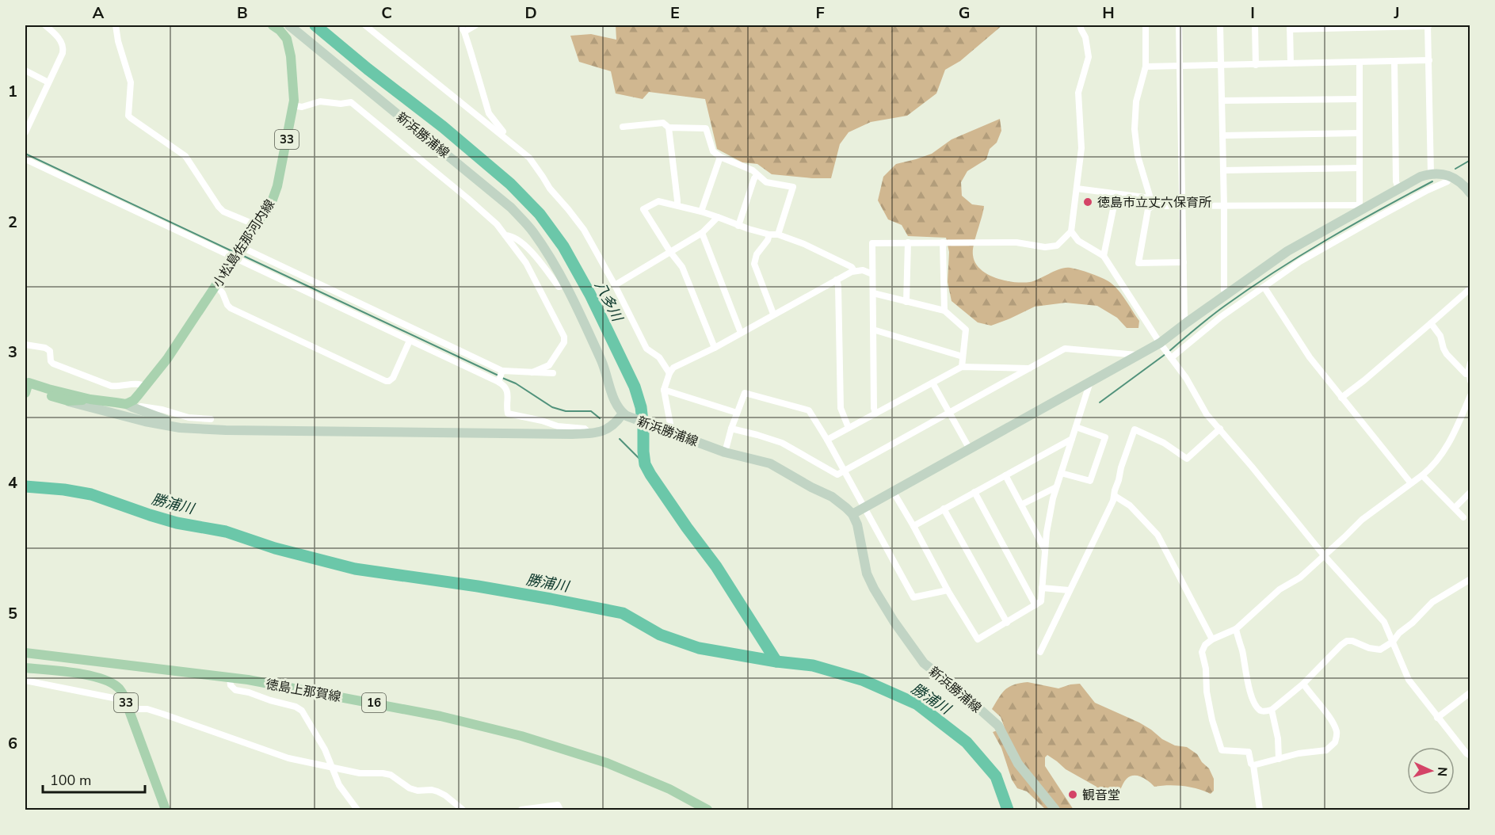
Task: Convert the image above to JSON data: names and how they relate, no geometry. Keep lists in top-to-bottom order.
{
  "streets": {
    "main road": [
      "33",
      "小松島佐那河内線",
      "徳島上那賀線",
      "16"
    ],
    "street": ["新浜勝浦線"]
  },
  "water": ["八多川", "勝浦川"],
  "places": ["徳島市立丈六保育所", "観音堂"],
  "scale_bar": "100 m",
  "north": "right",
  "grid": {
    "columns": [
      "A",
      "B",
      "C",
      "D",
      "E",
      "F",
      "G",
      "H",
      "I",
      "J"
    ],
    "rows": [
      "1",
      "2",
      "3",
      "4",
      "5",
      "6"
    ]
  }
}
